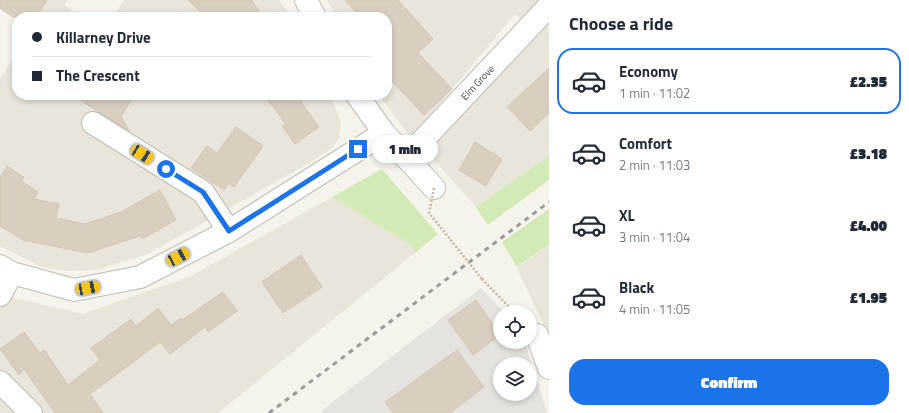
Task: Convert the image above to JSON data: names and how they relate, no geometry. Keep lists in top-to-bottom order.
{
  "streets": {
    "street": ["Elm Grove"]
  },
  "page": {
    "heading": "Choose a ride",
    "banner": ["Killarney Drive", "The Crescent"],
    "list": [
      {
        "name": "Economy",
        "note": "1 min · 11:02",
        "value": "£2.35"
      },
      {
        "name": "Comfort",
        "note": "2 min · 11:03",
        "value": "£3.18"
      },
      {
        "name": "XL",
        "note": "3 min · 11:04",
        "value": "£4.00"
      },
      {
        "name": "Black",
        "note": "4 min · 11:05",
        "value": "£1.95"
      }
    ],
    "bubble": "1 min",
    "buttons": "Confirm"
  }
}
